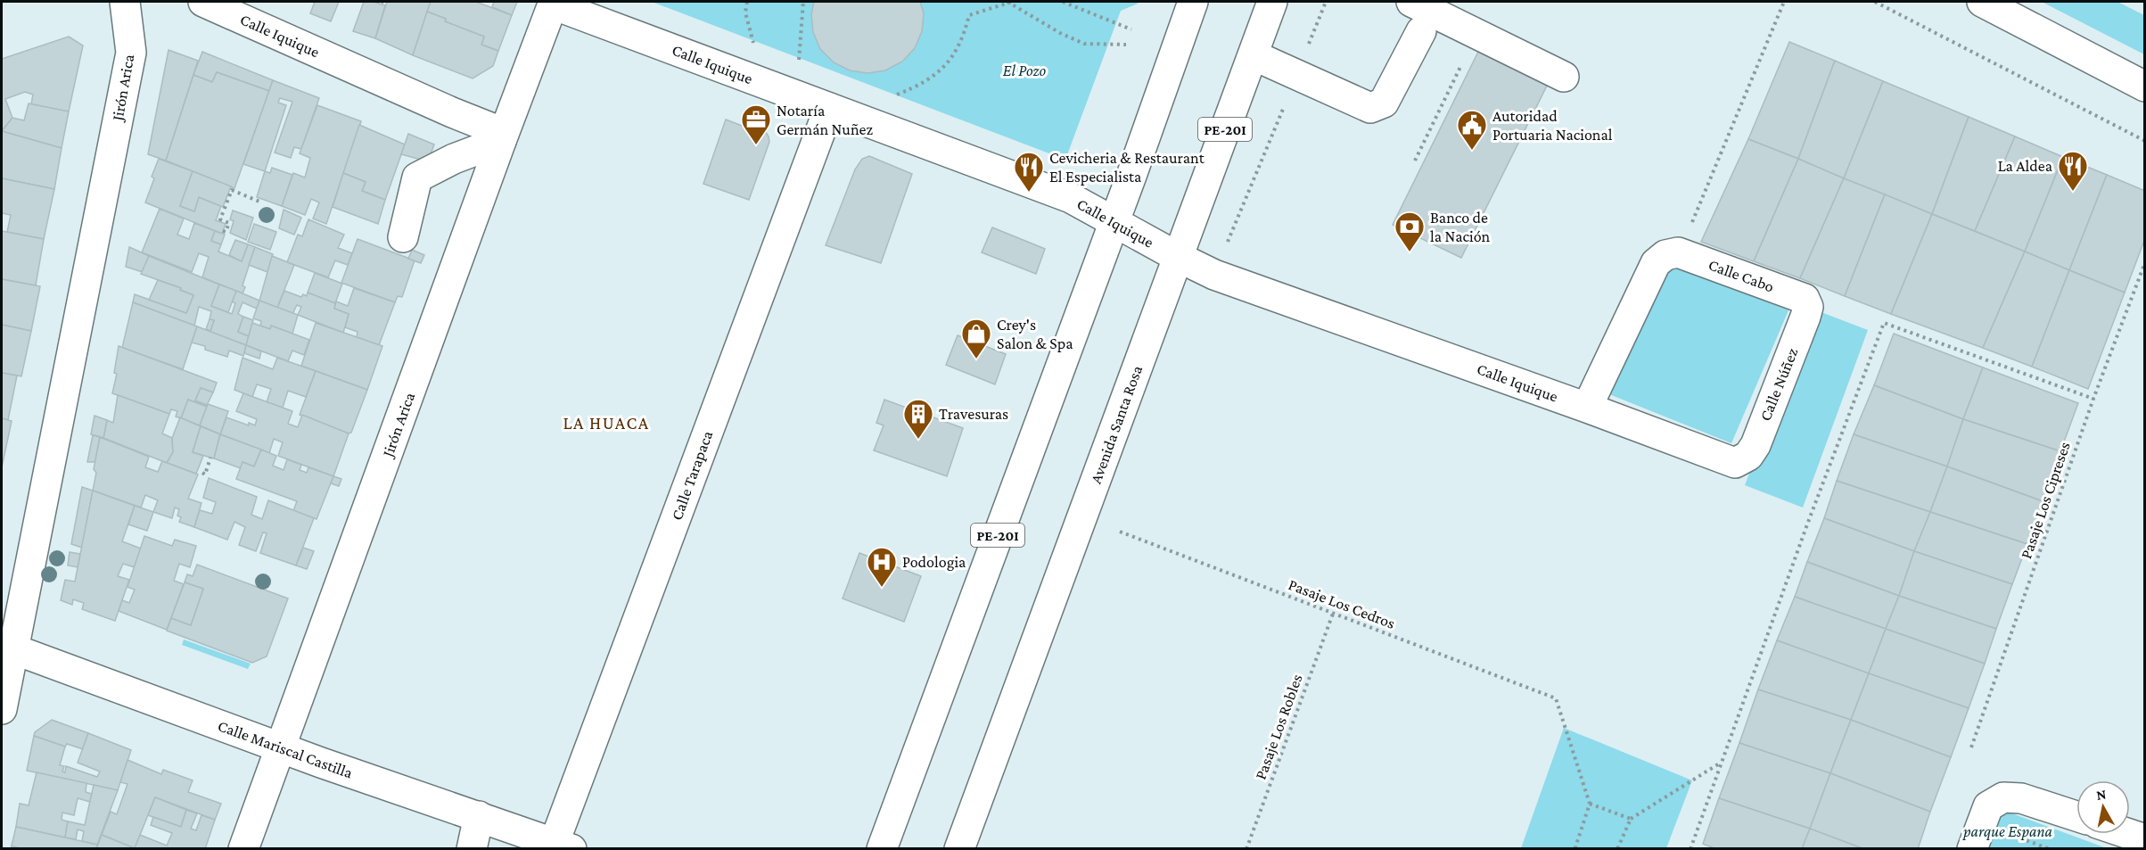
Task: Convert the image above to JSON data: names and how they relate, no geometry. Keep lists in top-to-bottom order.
{
  "streets": {
    "street": [
      "Calle Iquique",
      "Jirón Arica",
      "PE-20I",
      "Calle Cabo",
      "Calle Núñez",
      "Avenida Santa Rosa",
      "Calle Tarapaca",
      "Calle Mariscal Castilla"
    ],
    "path": ["Pasaje Los Cipreses", "Pasaje Los Cedros", "Pasaje Los Robles"]
  },
  "crossings": [
    ["Calle Iquique", "Jirón Arica"],
    ["Calle Iquique", "PE-20I"],
    ["Calle Iquique", "Calle Cabo"],
    ["Calle Iquique", "Calle Núñez"],
    ["Calle Iquique", "Avenida Santa Rosa"],
    ["Calle Iquique", "Calle Tarapaca"],
    ["Jirón Arica", "Calle Mariscal Castilla"],
    ["Calle Cabo", "Calle Núñez"],
    ["Calle Tarapaca", "Calle Mariscal Castilla"],
    ["Pasaje Los Cedros", "Pasaje Los Robles"]
  ],
  "districts": ["LA HUACA"],
  "parks": ["El Pozo", "parque Espana"],
  "places": {
    "office": ["Notaría Germán Nuñez"],
    "public building": ["Autoridad Portuaria Nacional"],
    "restaurant": ["La Aldea", "Cevicheria & Restaurant El Especialista"],
    "bank": ["Banco de la Nación"],
    "shop": ["Crey's Salon & Spa"],
    "building": ["Travesuras"],
    "hospital": ["Podologia"]
  },
  "north": "top"
}
